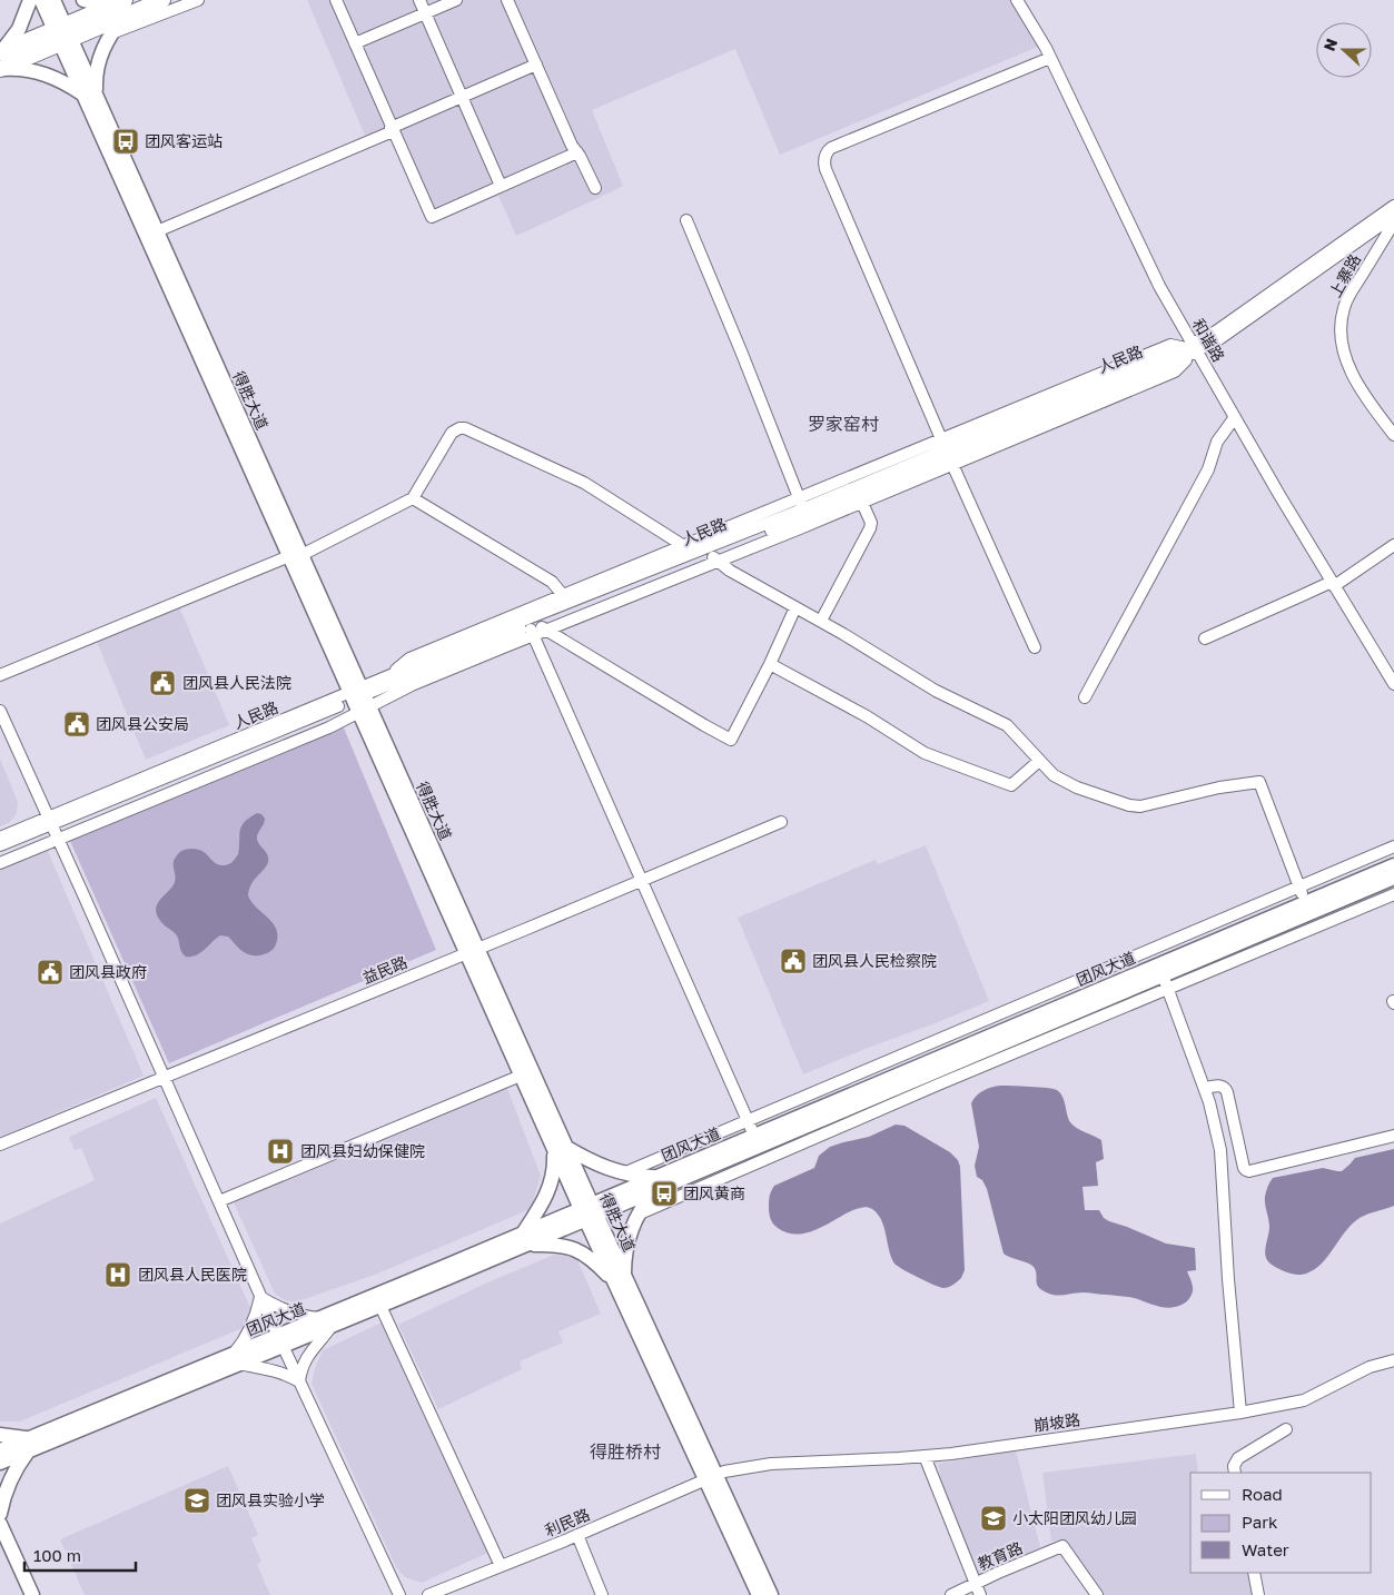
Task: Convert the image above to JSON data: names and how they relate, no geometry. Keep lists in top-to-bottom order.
{
  "streets": {
    "main road": ["得胜大道", "团风大道"],
    "street": [
      "上寨路",
      "和谐路",
      "人民路",
      "益民路",
      "崩坡路",
      "利民路",
      "教育路"
    ]
  },
  "crossings": [
    ["和谐路", "人民路"],
    ["人民路", "得胜大道"],
    ["得胜大道", "团风大道"],
    ["得胜大道", "益民路"],
    ["得胜大道", "崩坡路"],
    ["得胜大道", "利民路"],
    ["崩坡路", "利民路"]
  ],
  "districts": ["罗家窑村", "得胜桥村"],
  "places": {
    "bus stop": ["团风客运站", "团风黄商"],
    "public building": [
      "团风县人民法院",
      "团风县公安局",
      "团风县人民检察院",
      "团风县政府"
    ],
    "hospital": ["团风县妇幼保健院", "团风县人民医院"],
    "school or university": ["团风县实验小学", "小太阳团风幼儿园"]
  },
  "legend": ["Road", "Park", "Water"],
  "scale_bar": "100 m",
  "north": "left"
}
